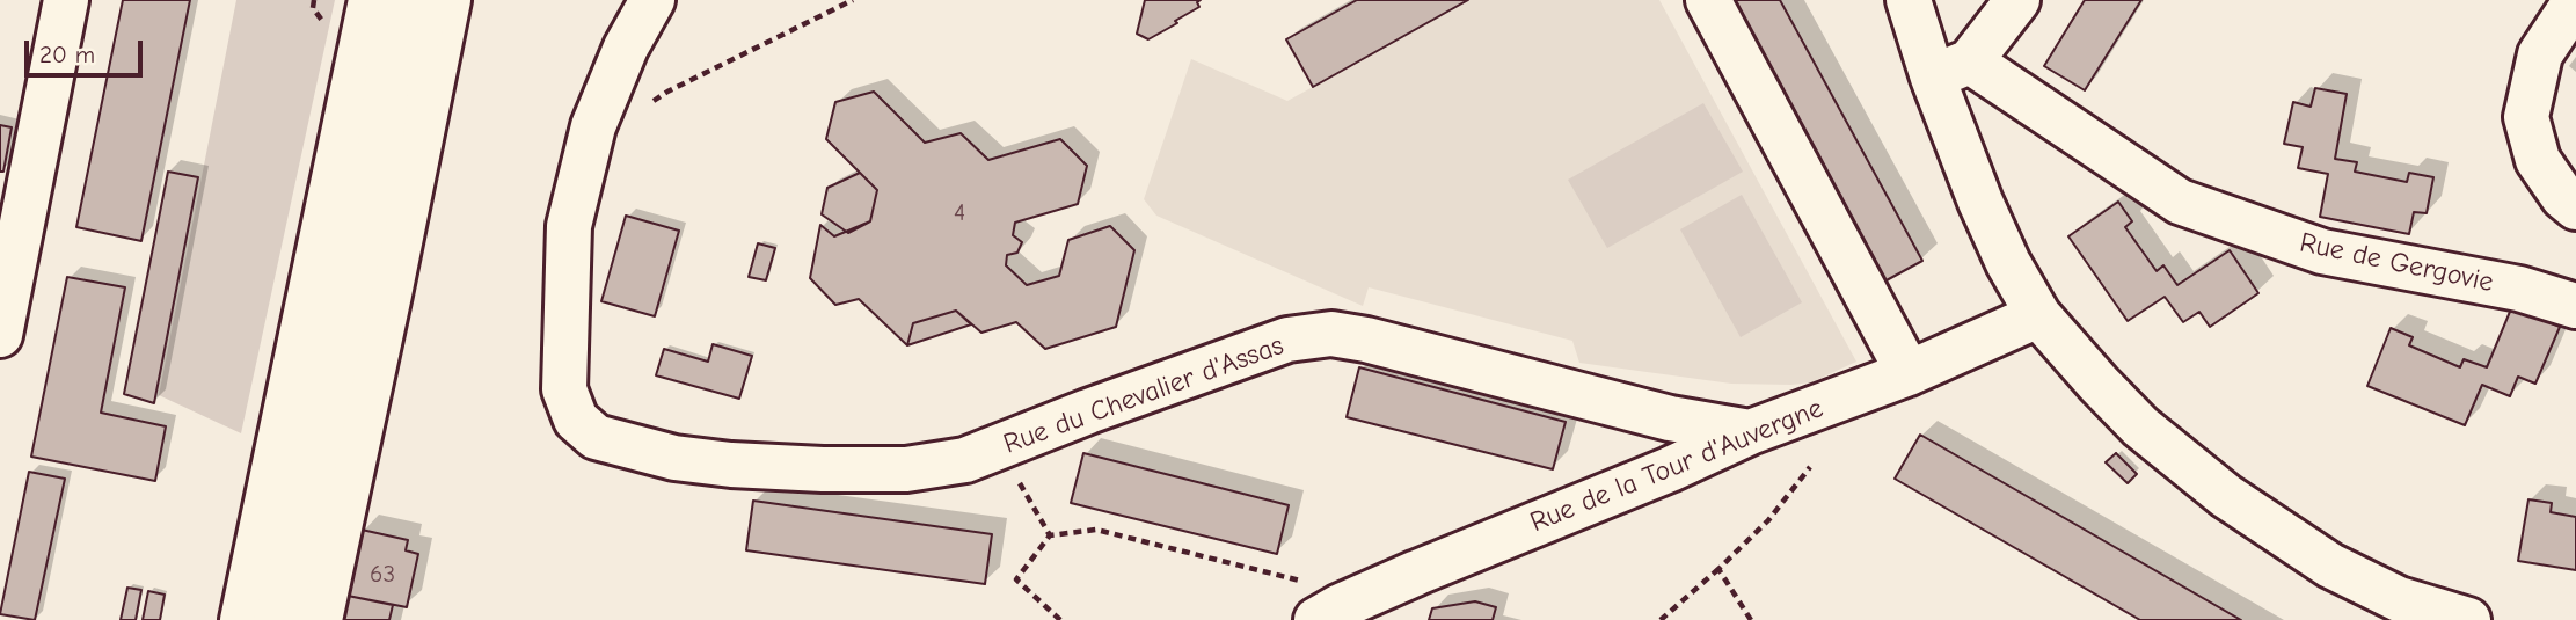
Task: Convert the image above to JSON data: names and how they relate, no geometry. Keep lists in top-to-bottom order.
{
  "streets": {
    "street": ["Rue de Gergovie", "Rue du Chevalier d'Assas", "Rue de la Tour d'Auvergne"]
  },
  "crossings": [
    ["Rue du Chevalier d'Assas", "Rue de la Tour d'Auvergne"]
  ],
  "house_numbers": ["4", "63"],
  "scale_bar": "20 m"
}
